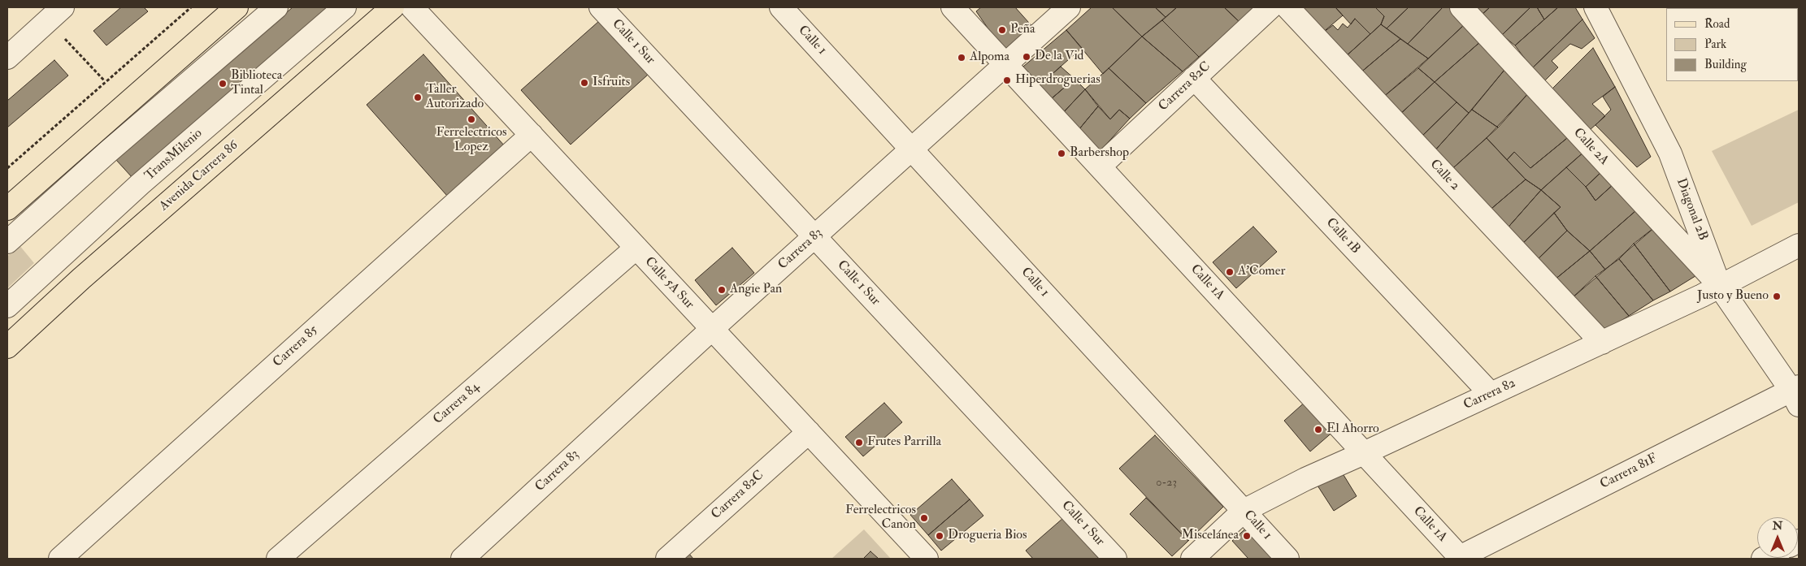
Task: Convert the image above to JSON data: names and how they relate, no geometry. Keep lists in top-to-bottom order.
{
  "streets": {
    "main road": ["Avenida Carrera 86"],
    "street": [
      "Calle 1",
      "Calle 1 Sur",
      "Carrera 82C",
      "Calle 2A",
      "TransMilenio",
      "Calle 2",
      "Diagonal 2B",
      "Calle 1B",
      "Carrera 83",
      "Calle 1A",
      "Calle 5A Sur",
      "Carrera 85",
      "Carrera 82",
      "Carrera 84",
      "Carrera 81F"
    ]
  },
  "crossings": [
    ["Calle 1", "Carrera 83"],
    ["Calle 1", "Carrera 82"],
    ["Calle 1 Sur", "Carrera 83"],
    ["Carrera 82C", "Calle 1B"],
    ["Carrera 82C", "Calle 1A"],
    ["Carrera 82C", "Calle 5A Sur"],
    ["Calle 2A", "Diagonal 2B"],
    ["Calle 2A", "Carrera 82"],
    ["Calle 2", "Carrera 82"],
    ["Diagonal 2B", "Carrera 82"],
    ["Diagonal 2B", "Carrera 81F"],
    ["Calle 1B", "Carrera 82"],
    ["Carrera 83", "Calle 1A"],
    ["Carrera 83", "Calle 5A Sur"],
    ["Calle 1A", "Carrera 82"],
    ["Calle 1A", "Carrera 81F"],
    ["Calle 5A Sur", "Carrera 85"],
    ["Calle 5A Sur", "Carrera 84"]
  ],
  "places": [
    "Peña",
    "De la Vid",
    "Alpoma",
    "Hiperdroguerias",
    "Isfruits",
    "Biblioteca Tintal",
    "Taller Autorizado",
    "Ferrelectricos Lopez",
    "Barbershop",
    "A'Comer",
    "Angie Pan",
    "Justo y Bueno",
    "El Ahorro",
    "Frutes Parrilla",
    "Ferrelectricos Canon",
    "Drogueria Bios",
    "Miscelánea"
  ],
  "house_numbers": ["0-23"],
  "legend": ["Road", "Park", "Building"],
  "north": "top"
}
